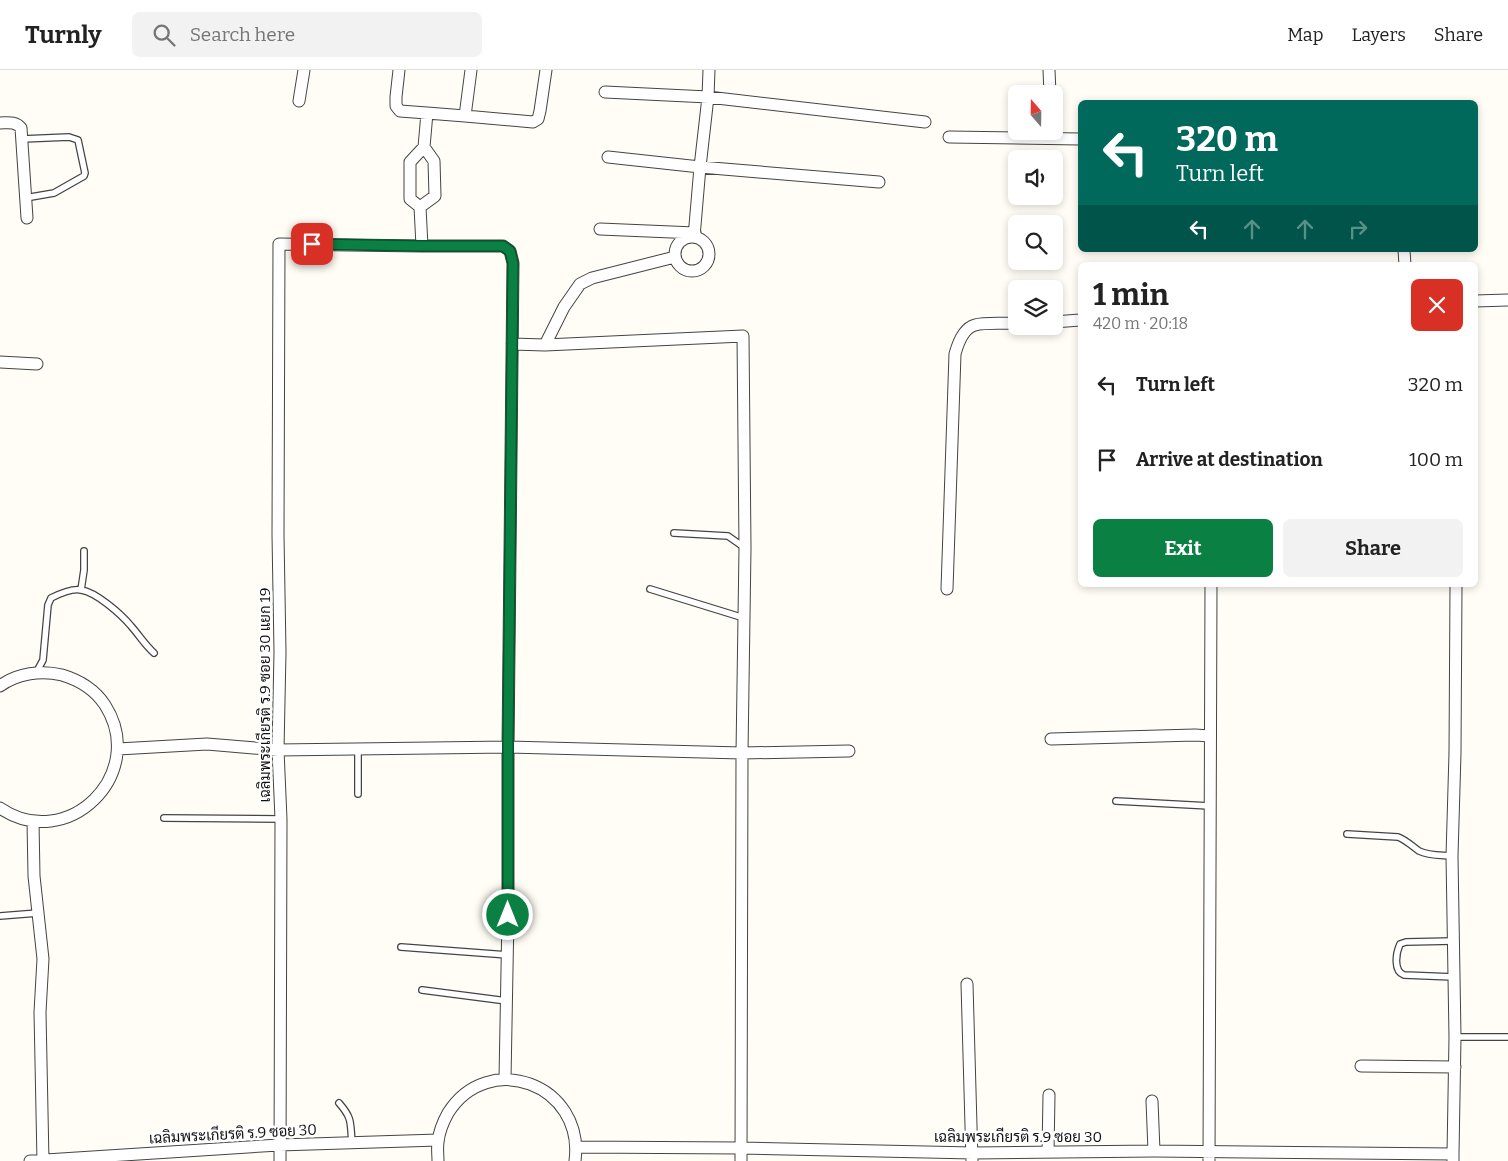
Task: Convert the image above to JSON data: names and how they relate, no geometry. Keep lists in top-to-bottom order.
{
  "streets": {
    "street": ["เฉลิมพระเกียรติ ร.9 ซอย 30 แยก 19", "เฉลิมพระเกียรติ ร.9 ซอย 30"]
  },
  "crossings": [
    ["เฉลิมพระเกียรติ ร.9 ซอย 30 แยก 19", "เฉลิมพระเกียรติ ร.9 ซอย 30"]
  ],
  "north": "top",
  "page": {
    "header": "Turnly",
    "search": "Search here",
    "nav": ["Map", "Layers", "Share"],
    "turn": ["320 m", "Turn left"],
    "heading": ["1 min", "420 m · 20:18"],
    "list": [
      {
        "name": "Turn left",
        "value": "320 m"
      },
      {
        "name": "Arrive at destination",
        "value": "100 m"
      }
    ],
    "buttons": ["Exit", "Share"]
  }
}
